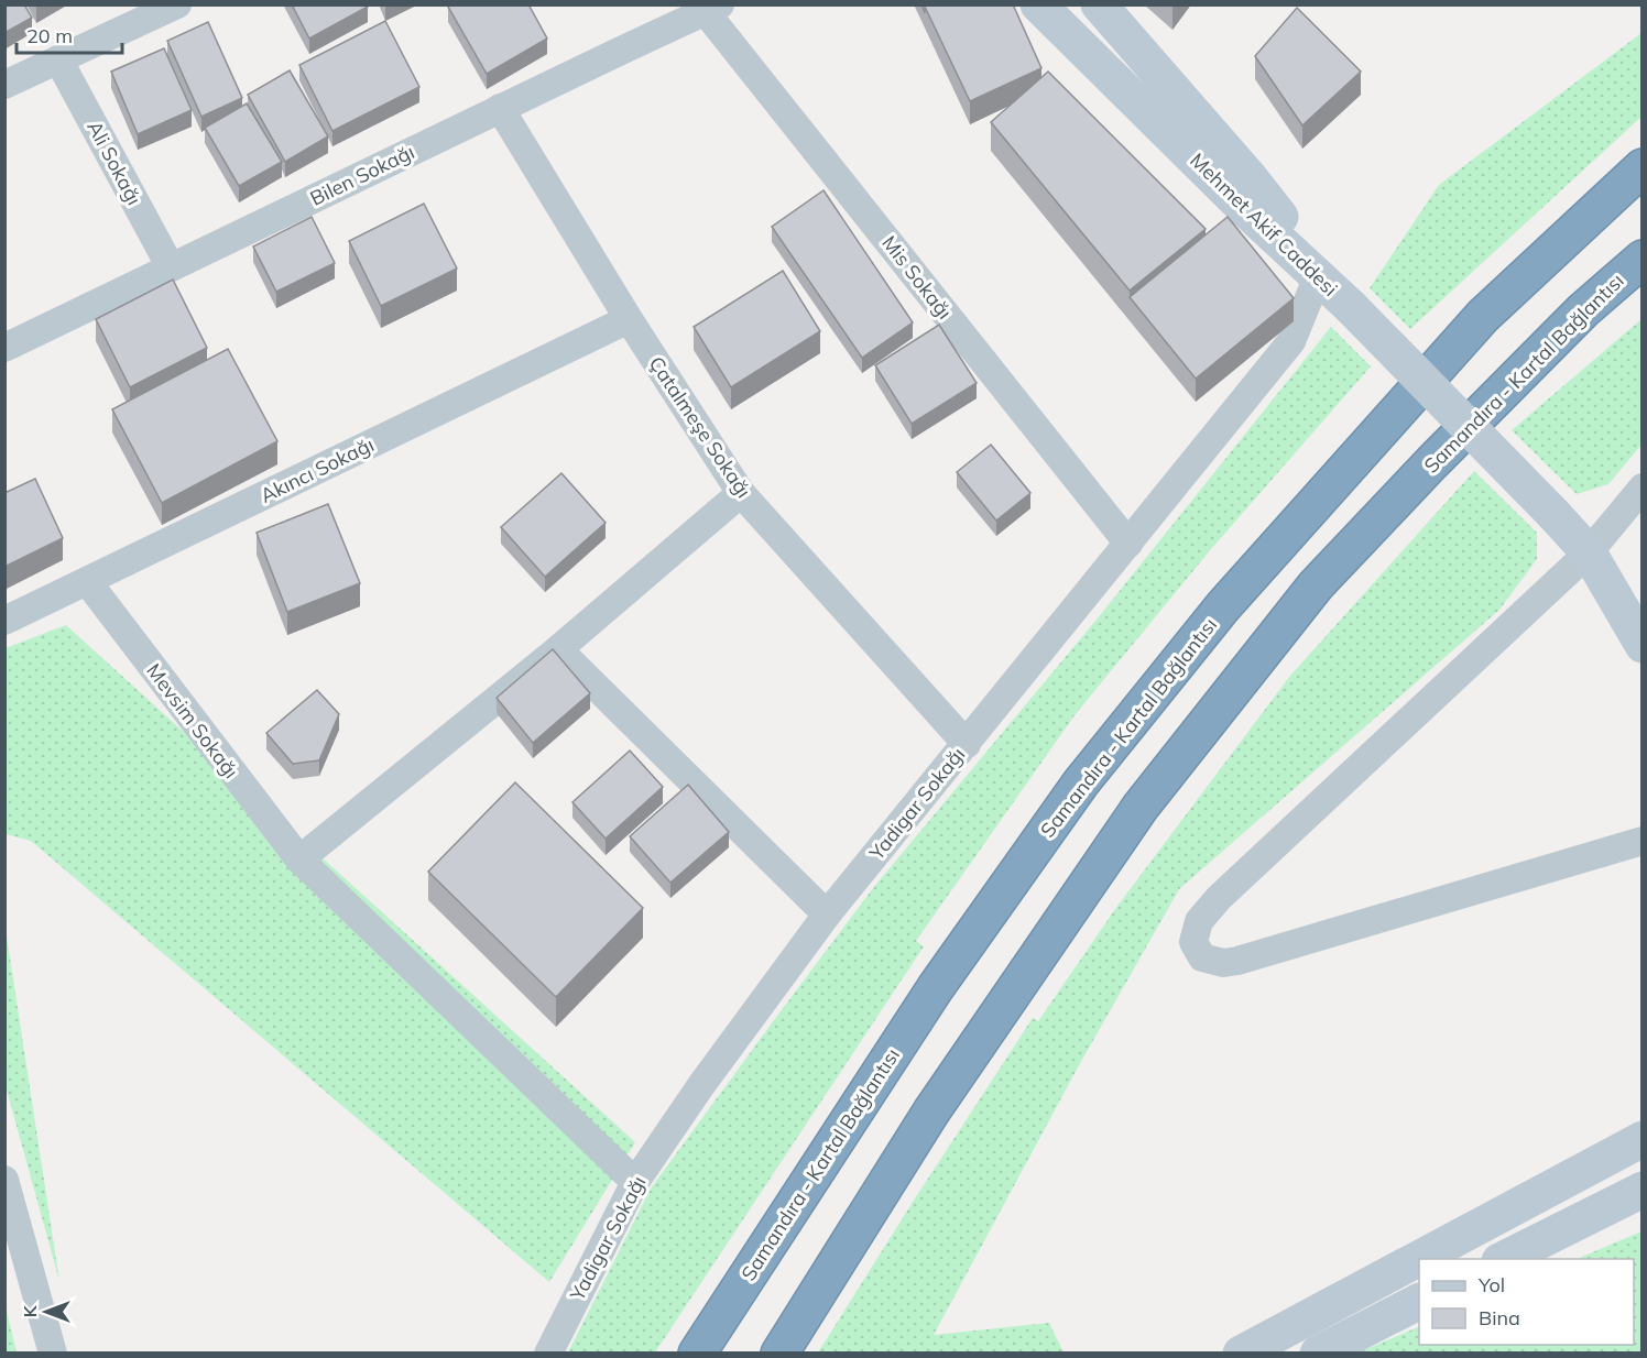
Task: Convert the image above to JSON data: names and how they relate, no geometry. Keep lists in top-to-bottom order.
{
  "streets": {
    "highway": ["Samandıra - Kartal Bağlantısı"],
    "main road": ["Mehmet Akif Caddesi"],
    "street": [
      "Ali Sokağı",
      "Bilen Sokağı",
      "Mis Sokağı",
      "Çatalmeşe Sokağı",
      "Akıncı Sokağı",
      "Mevsim Sokağı",
      "Yadigar Sokağı"
    ]
  },
  "crossings": [
    ["Ali Sokağı", "Bilen Sokağı"],
    ["Bilen Sokağı", "Mis Sokağı"],
    ["Bilen Sokağı", "Çatalmeşe Sokağı"],
    ["Mehmet Akif Caddesi", "Yadigar Sokağı"],
    ["Mis Sokağı", "Yadigar Sokağı"],
    ["Çatalmeşe Sokağı", "Akıncı Sokağı"],
    ["Çatalmeşe Sokağı", "Yadigar Sokağı"],
    ["Akıncı Sokağı", "Mevsim Sokağı"],
    ["Mevsim Sokağı", "Yadigar Sokağı"]
  ],
  "legend": ["Yol", "Bina"],
  "scale_bar": "20 m",
  "north": "left"
}
